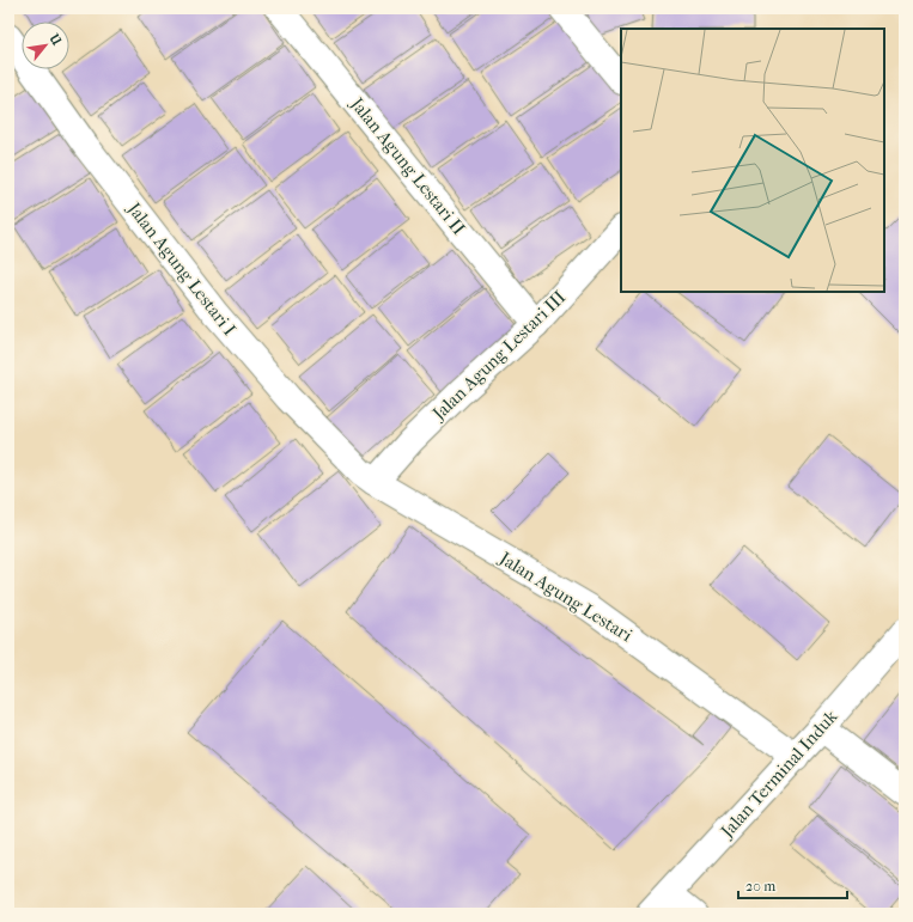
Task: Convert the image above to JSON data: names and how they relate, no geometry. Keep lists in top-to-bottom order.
{
  "streets": {
    "main road": [
      "Jalan Agung Lestari II",
      "Jalan Agung Lestari I",
      "Jalan Agung Lestari III",
      "Jalan Agung Lestari",
      "Jalan Terminal Induk"
    ]
  },
  "crossings": [
    ["Jalan Agung Lestari II", "Jalan Agung Lestari III"],
    ["Jalan Agung Lestari I", "Jalan Agung Lestari III"],
    ["Jalan Agung Lestari I", "Jalan Agung Lestari"],
    ["Jalan Agung Lestari III", "Jalan Agung Lestari"],
    ["Jalan Agung Lestari", "Jalan Terminal Induk"]
  ],
  "scale_bar": "20 m",
  "north": "top right"
}
